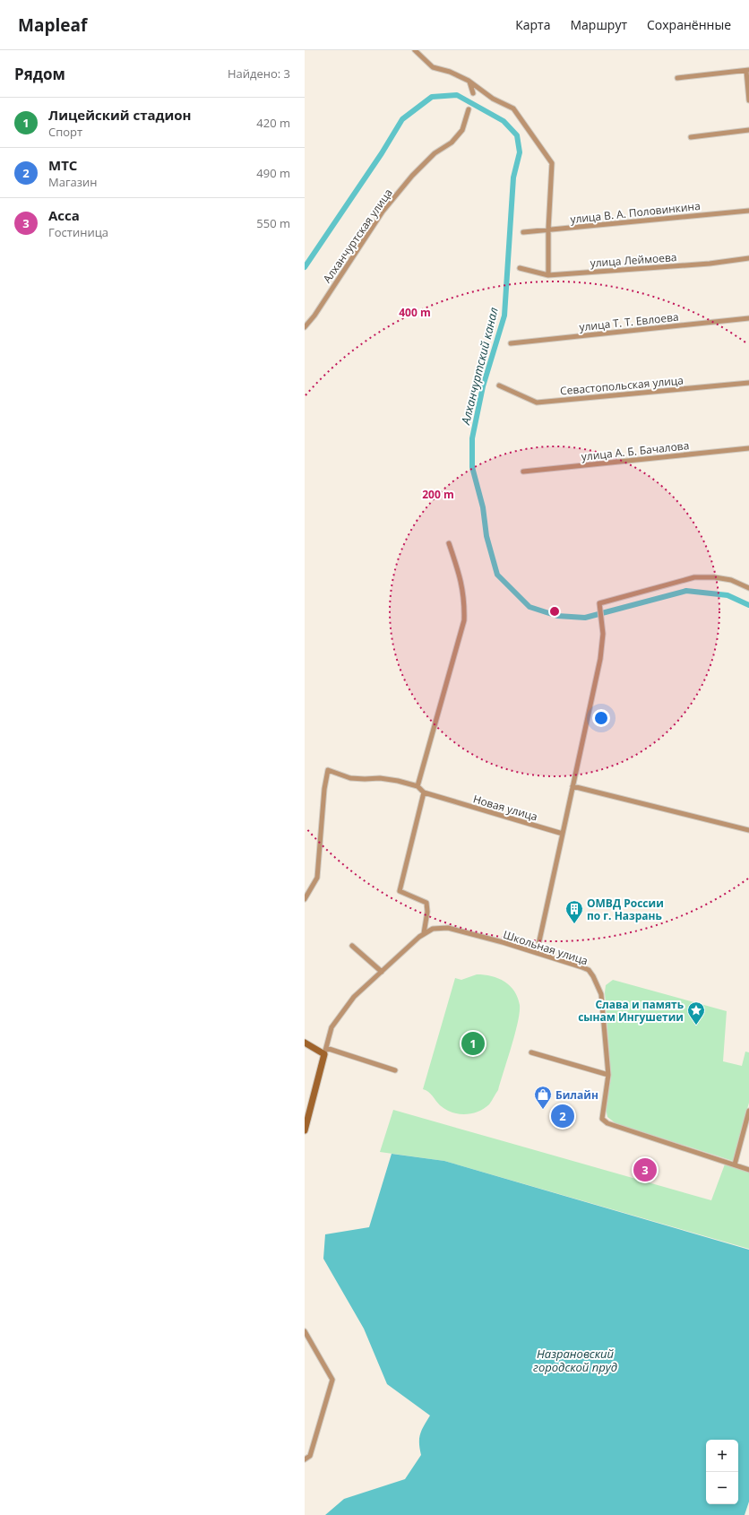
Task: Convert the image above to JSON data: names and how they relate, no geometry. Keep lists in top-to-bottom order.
{
  "streets": {
    "street": [
      "улица В. А. Половинкина",
      "Алханчуртская улица",
      "улица Леймоева",
      "улица Т. Т. Евлоева",
      "Севастопольская улица",
      "улица А. Б. Бачалова",
      "Новая улица",
      "Школьная улица"
    ]
  },
  "water": ["Алханчуртский канал", "Назрановский городской пруд"],
  "places": {
    "building": ["ОМВД России по г. Назрань"],
    "place": ["Слава и память сынам Ингушетии"],
    "shop": ["Билайн"]
  },
  "page": {
    "header": "Mapleaf",
    "nav": ["Карта", "Маршрут", "Сохранённые"],
    "heading": ["Рядом", "Найдено: 3"],
    "list": [
      {
        "mark": "1",
        "name": "Лицейский стадион",
        "note": "Спорт",
        "value": "420 m"
      },
      {
        "mark": "2",
        "name": "МТС",
        "note": "Магазин",
        "value": "490 m"
      },
      {
        "mark": "3",
        "name": "Асса",
        "note": "Гостиница",
        "value": "550 m"
      }
    ],
    "pins": ["1", "2", "3"],
    "map_buttons": ["+", "−"]
  },
  "rings": ["400 m", "200 m"]
}
